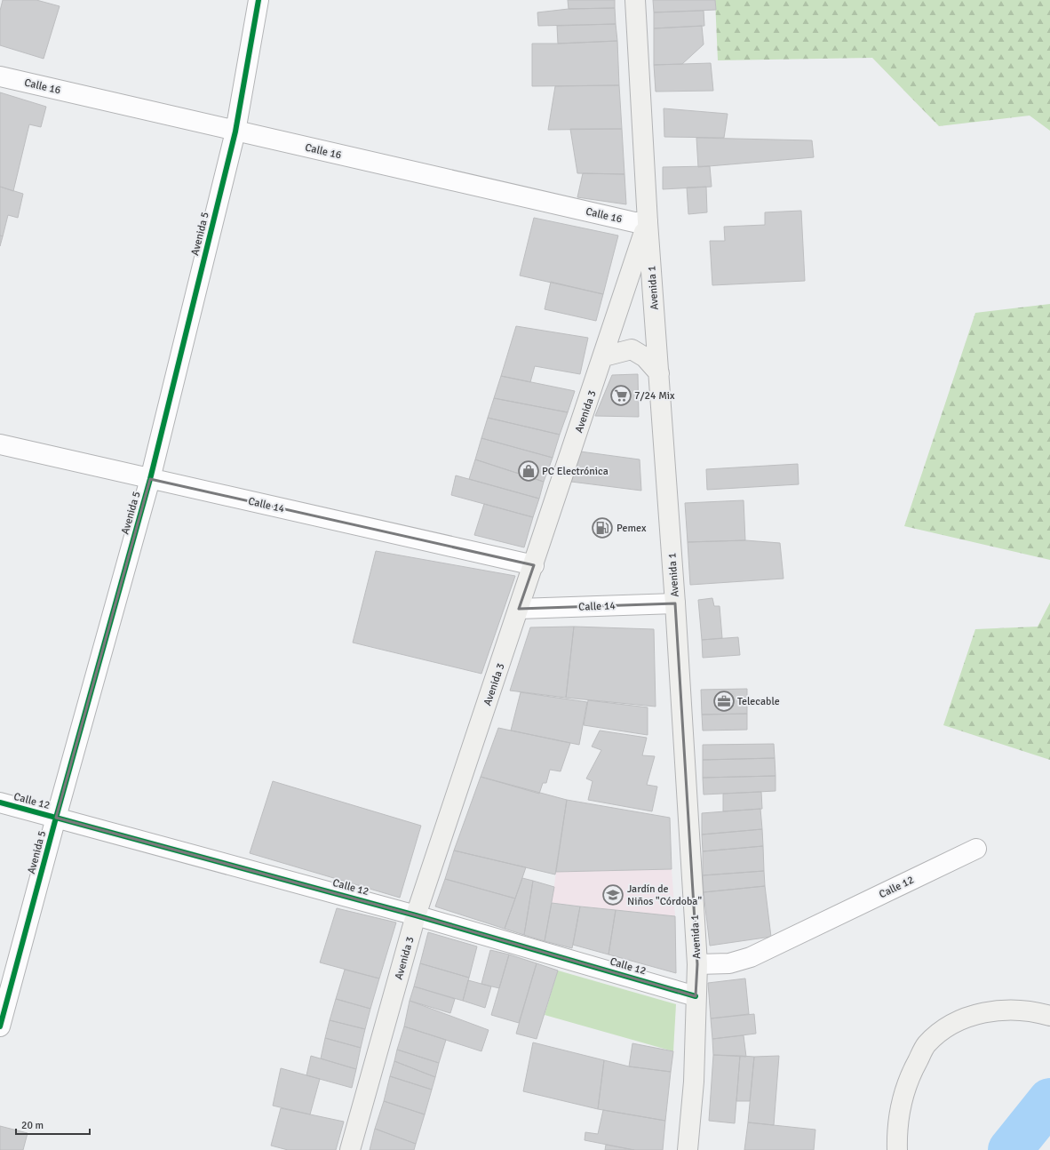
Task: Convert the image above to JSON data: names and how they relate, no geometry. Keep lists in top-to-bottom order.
{
  "streets": {
    "main road": ["Avenida 1", "Avenida 3"],
    "street": [
      "Calle 16",
      "Avenida 5",
      "Calle 14",
      "Calle 12"
    ]
  },
  "crossings": [
    ["Calle 16", "Avenida 5"],
    ["Calle 16", "Avenida 1"],
    ["Calle 16", "Avenida 3"],
    ["Avenida 5", "Calle 14"],
    ["Avenida 5", "Calle 12"],
    ["Avenida 1", "Avenida 3"],
    ["Avenida 1", "Calle 14"],
    ["Avenida 1", "Calle 12"],
    ["Avenida 3", "Calle 14"],
    ["Avenida 3", "Calle 12"]
  ],
  "places": {
    "supermarket": ["7/24 Mix"],
    "shop": ["PC Electrónica"],
    "fuel station": ["Pemex"],
    "office": ["Telecable"],
    "school or university": ["Jardín de Niños \"Córdoba\""]
  },
  "scale_bar": "20 m"
}
